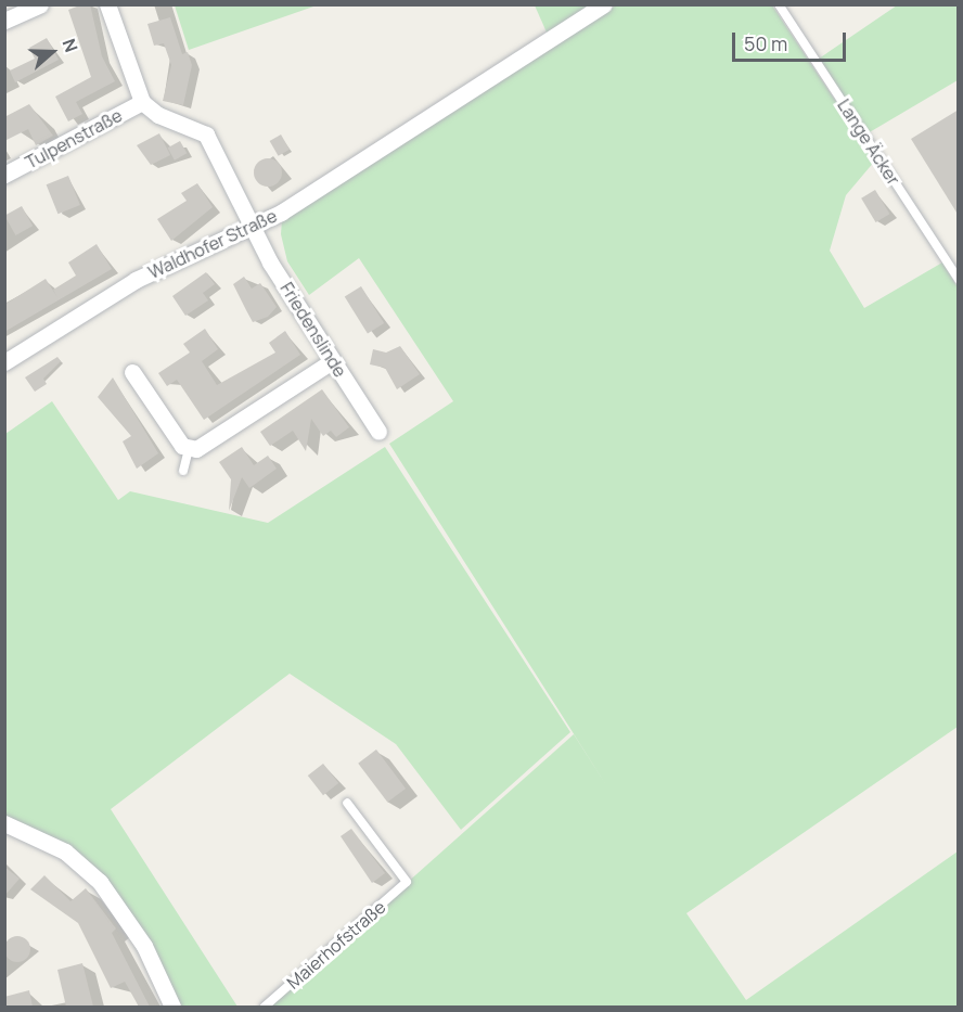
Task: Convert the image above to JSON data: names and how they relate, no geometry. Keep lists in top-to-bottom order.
{
  "streets": {
    "street": ["Tulpenstraße", "Waldhofer Straße", "Friedenslinde"],
    "lane": ["Lange Äcker", "Maierhofstraße"]
  },
  "crossings": [
    ["Tulpenstraße", "Friedenslinde"],
    ["Waldhofer Straße", "Friedenslinde"]
  ],
  "scale_bar": "50 m",
  "north": "right"
}
